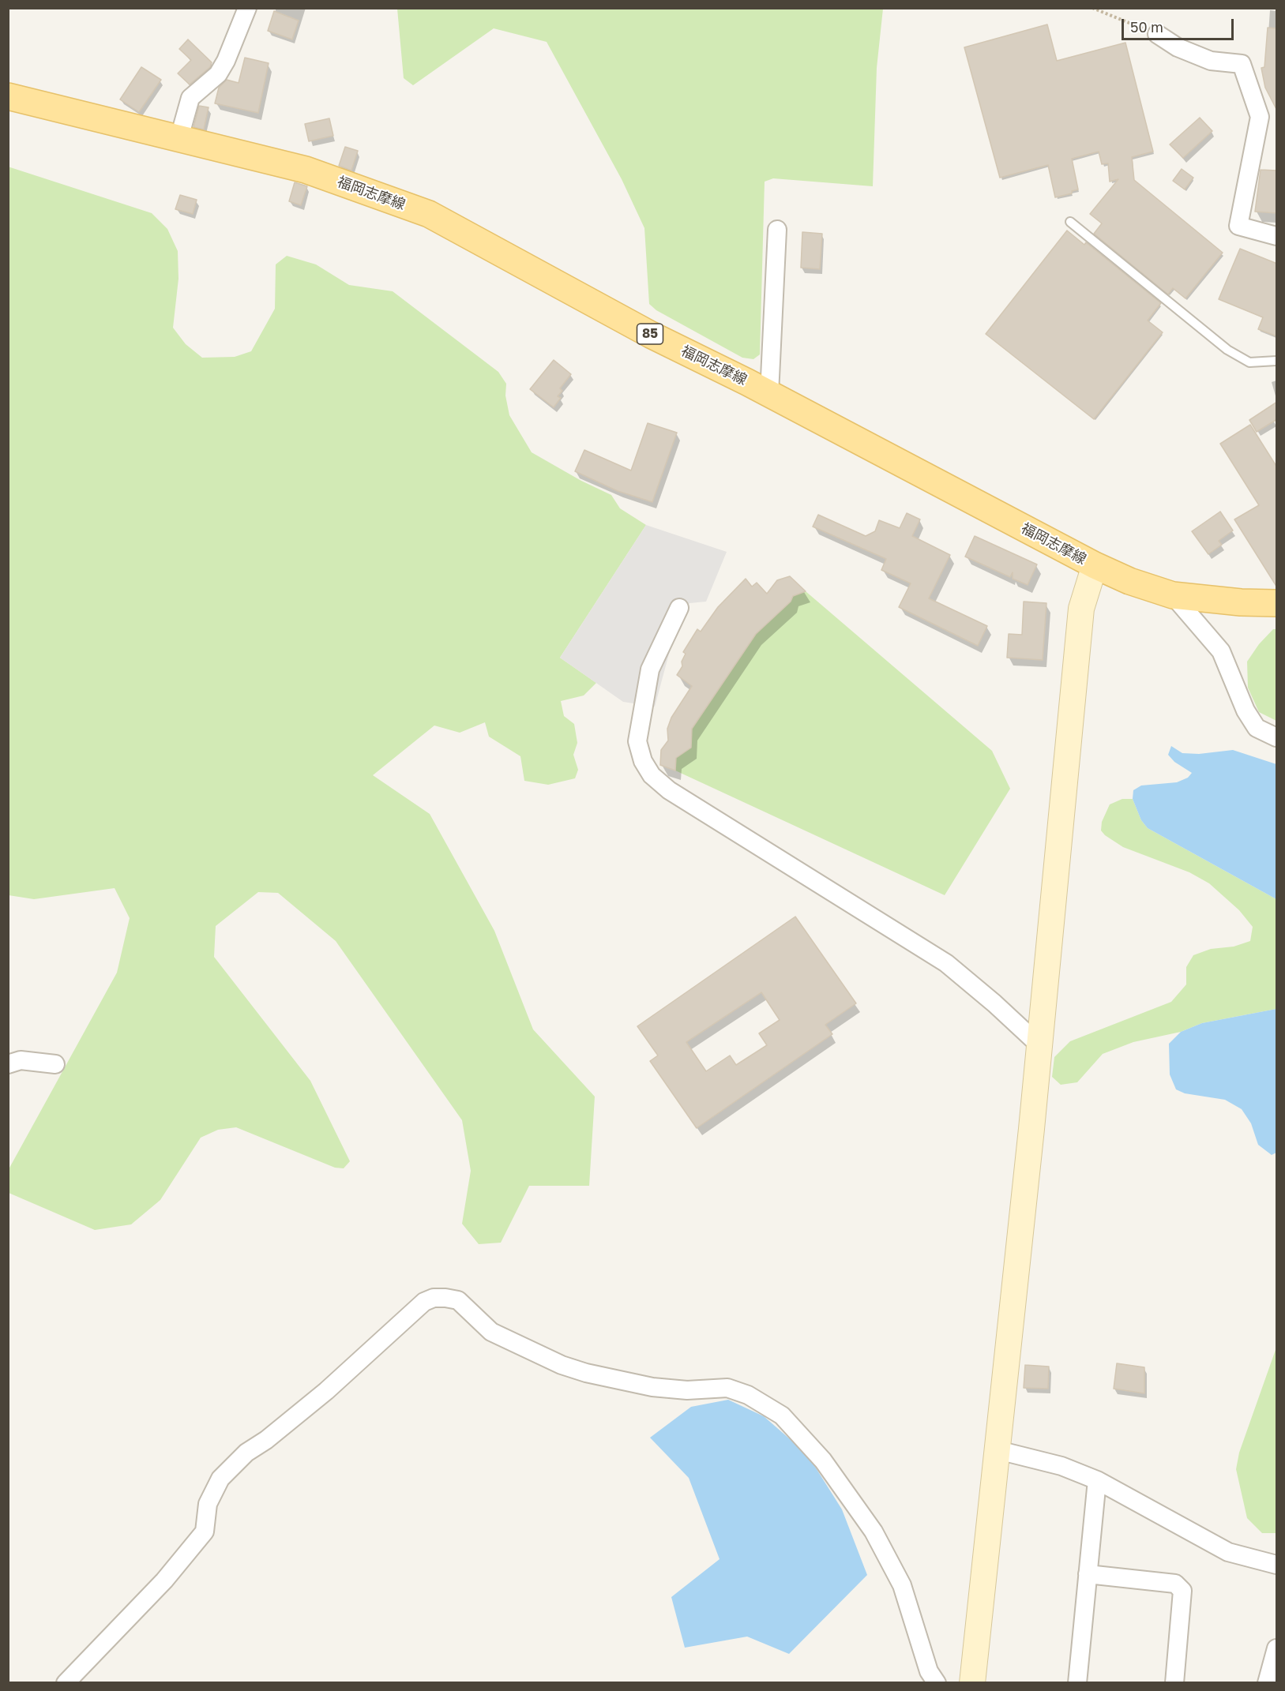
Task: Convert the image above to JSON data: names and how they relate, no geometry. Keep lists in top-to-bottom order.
{
  "streets": {
    "main road": ["福岡志摩線", "85"]
  },
  "scale_bar": "50 m"
}
